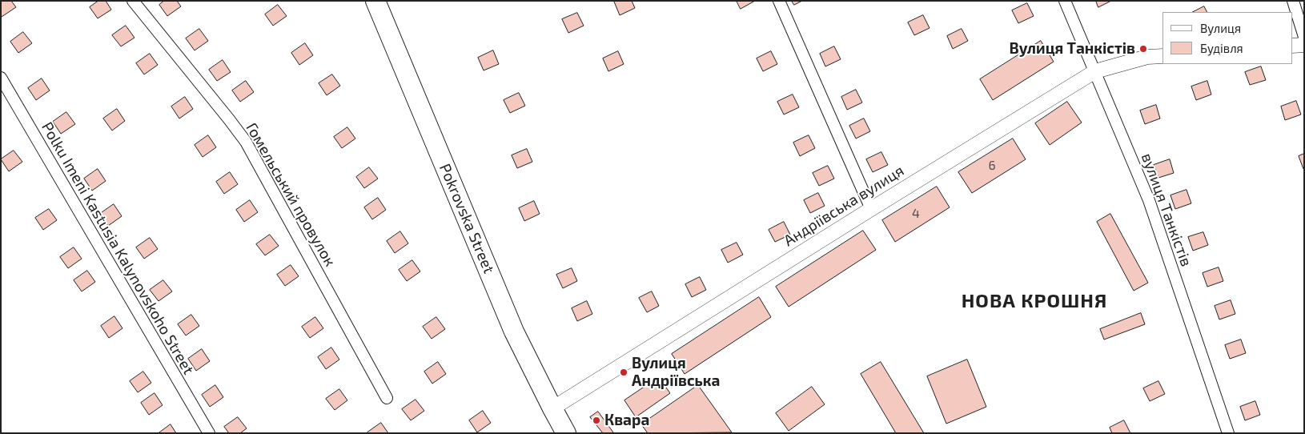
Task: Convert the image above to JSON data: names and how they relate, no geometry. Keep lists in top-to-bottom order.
{
  "streets": {
    "highway": ["Pokrovska Street"],
    "street": [
      "Гомельський провулок",
      "Андріївська вулиця",
      "вулиця Танкістів",
      "Polku Imeni Kastusia Kalynovskoho Street"
    ]
  },
  "crossings": [
    ["Андріївська вулиця", "вулиця Танкістів"],
    ["Андріївська вулиця", "Pokrovska Street"]
  ],
  "districts": ["НОВА КРОШНЯ"],
  "places": ["Вулиця Танкістів", "Вулиця Андріївська", "Квара"],
  "house_numbers": ["6", "4"],
  "legend": ["Вулиця", "Будівля"]
}
